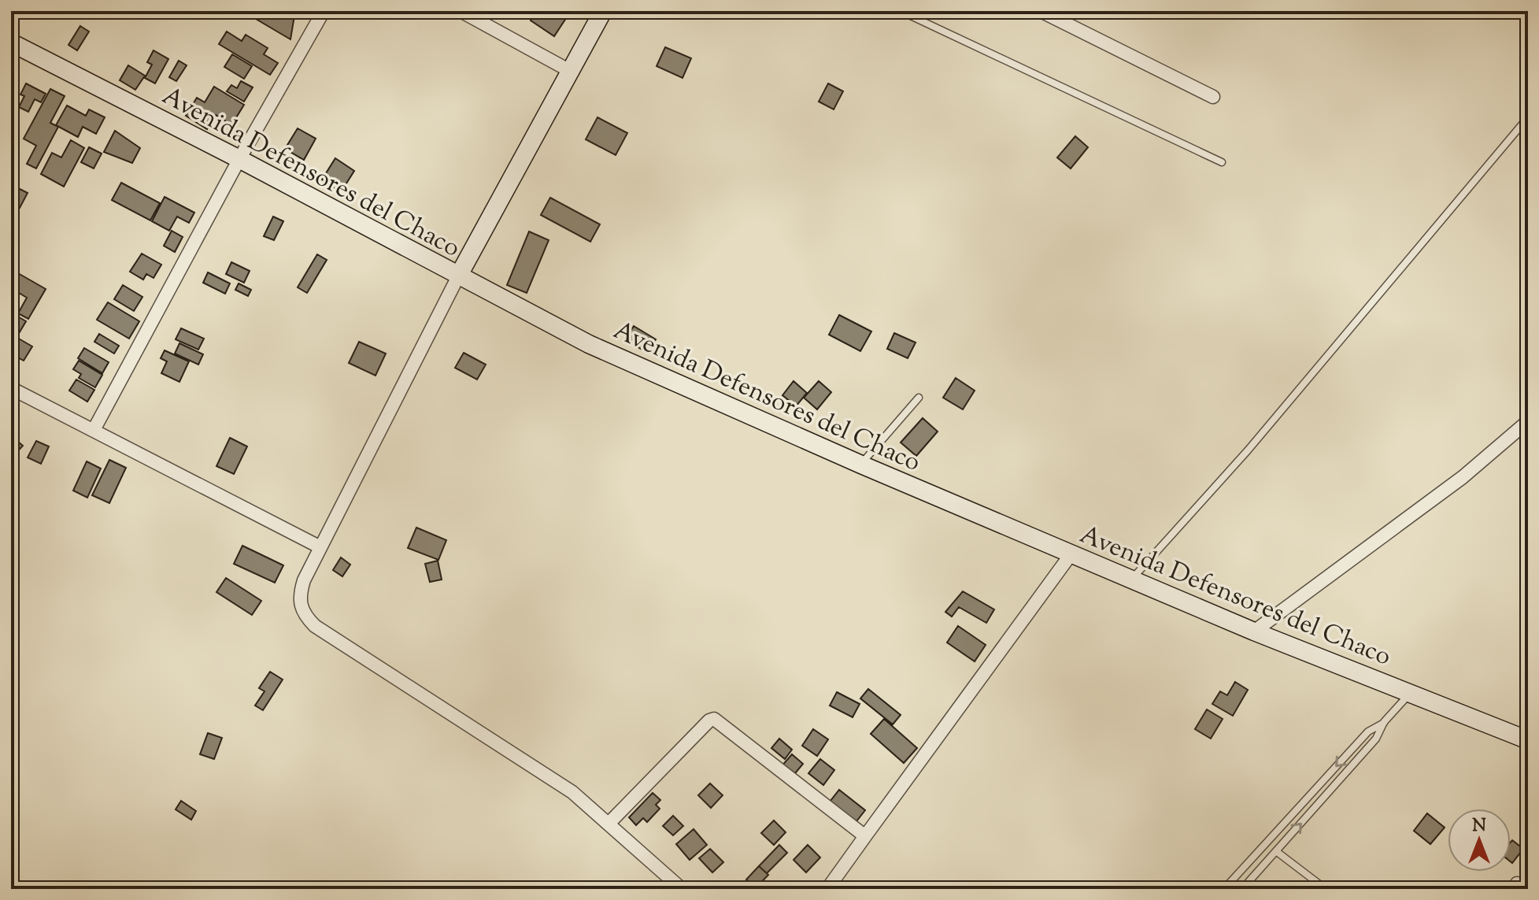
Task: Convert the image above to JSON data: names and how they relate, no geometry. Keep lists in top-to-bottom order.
{
  "streets": {
    "main road": ["Avenida Defensores del Chaco"]
  },
  "north": "top"
}
